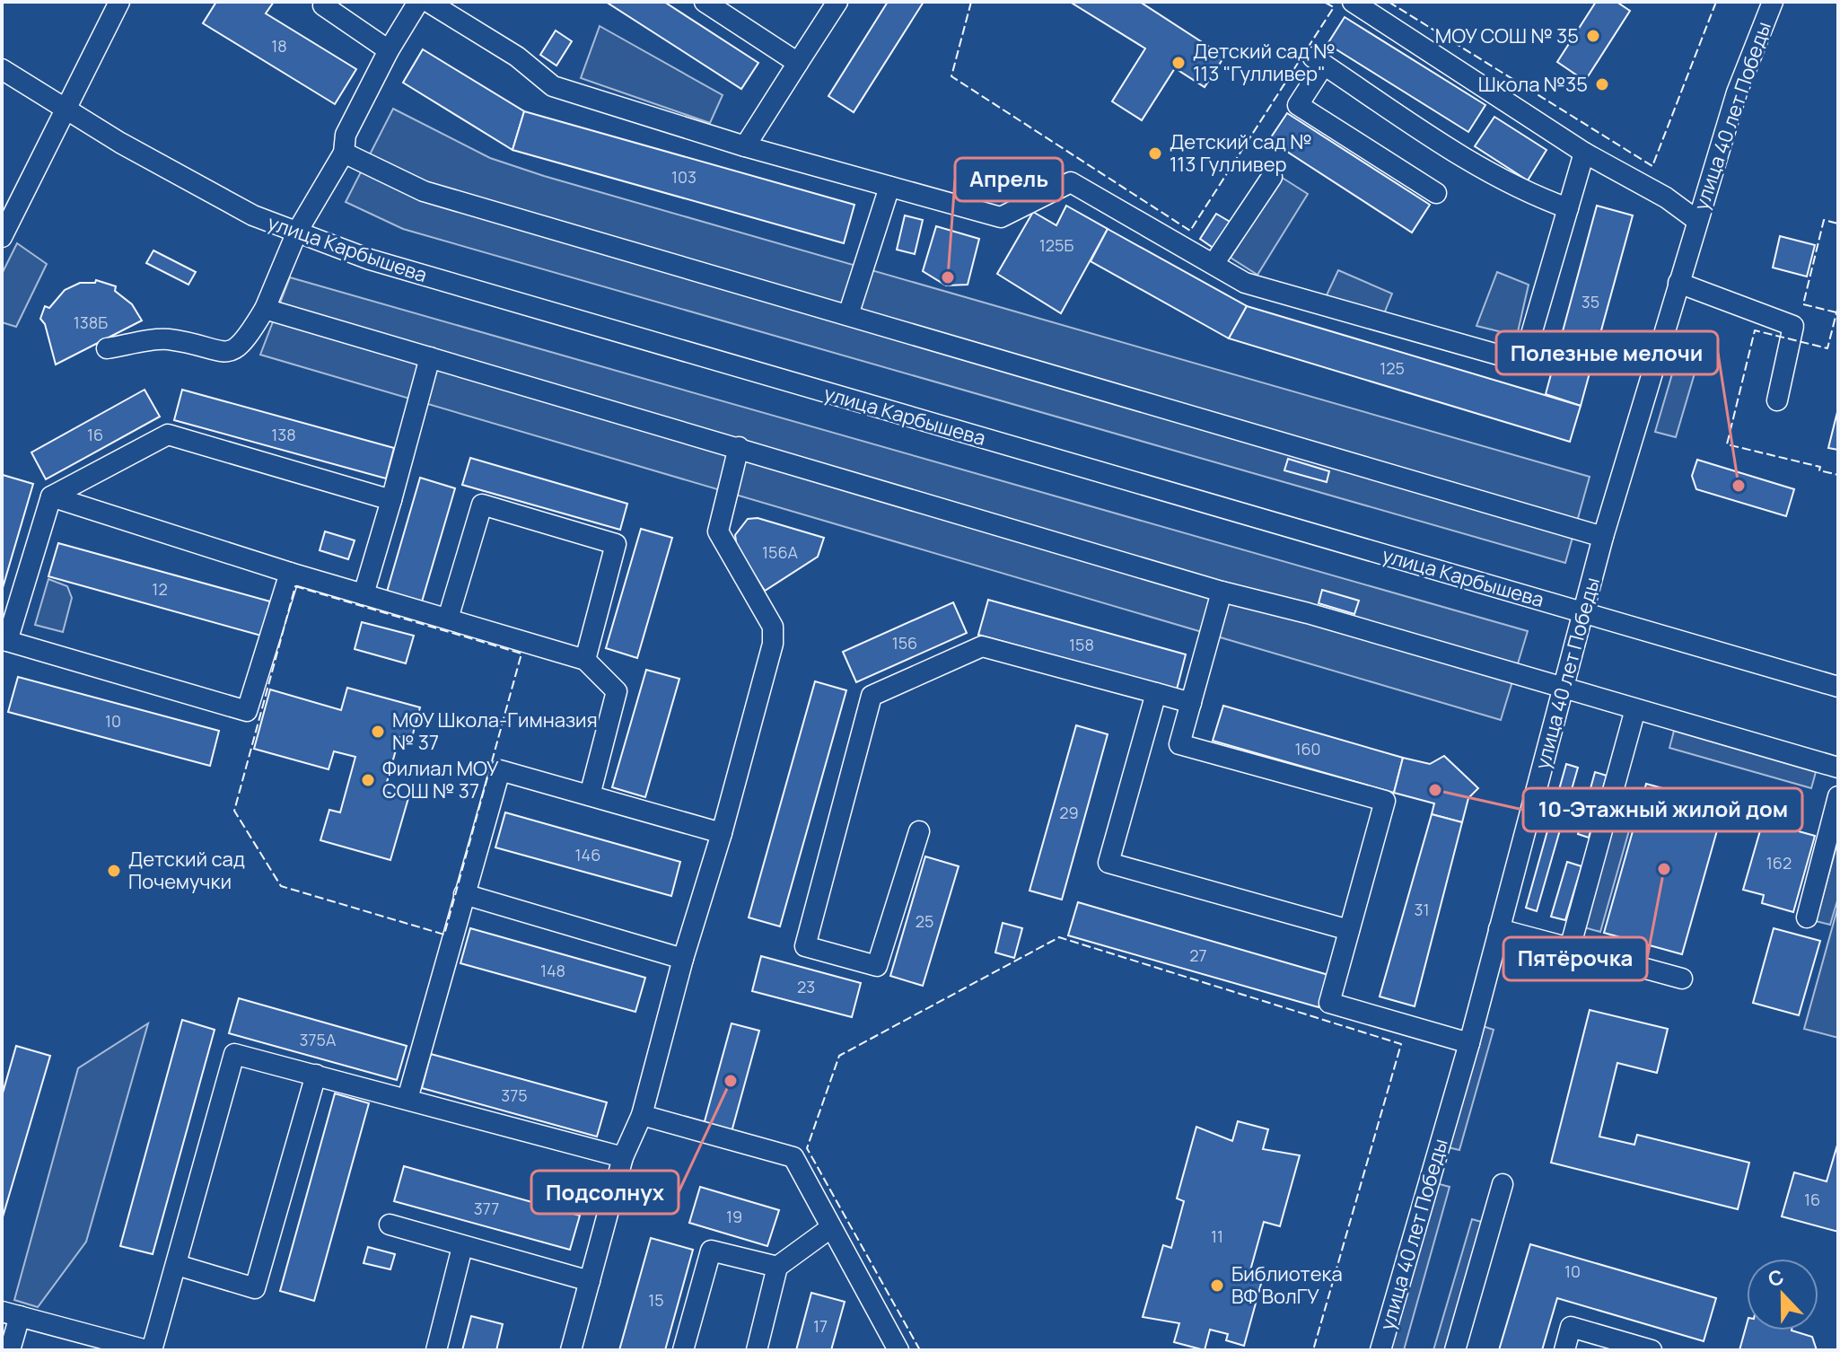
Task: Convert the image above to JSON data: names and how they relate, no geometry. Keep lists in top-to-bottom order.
{
  "streets": {
    "street": ["улица 40 лет Победы", "улица Карбышева"]
  },
  "crossings": [
    ["улица 40 лет Победы", "улица Карбышева"]
  ],
  "places": [
    "МОУ СОШ № 35",
    "Детский сад № 113 \"Гулливер\"",
    "Школа №35",
    "Детский сад № 113 Гулливер",
    "Апрель",
    "Полезные мелочи",
    "МОУ Школа-Гимназия № 37",
    "Филиал МОУ СОШ № 37",
    "10-Этажный жилой дом",
    "Пятёрочка",
    "Детский сад Почемучки",
    "Подсолнух",
    "Библиотека ВФ ВолГУ"
  ],
  "house_numbers": [
    "18",
    "103",
    "125Б",
    "35",
    "138Б",
    "125",
    "16",
    "138",
    "156А",
    "12",
    "156",
    "158",
    "10",
    "160",
    "29",
    "146",
    "162",
    "31",
    "25",
    "27",
    "148",
    "23",
    "375А",
    "375",
    "16",
    "377",
    "19",
    "11",
    "10",
    "15",
    "17"
  ],
  "north": "top"
}
